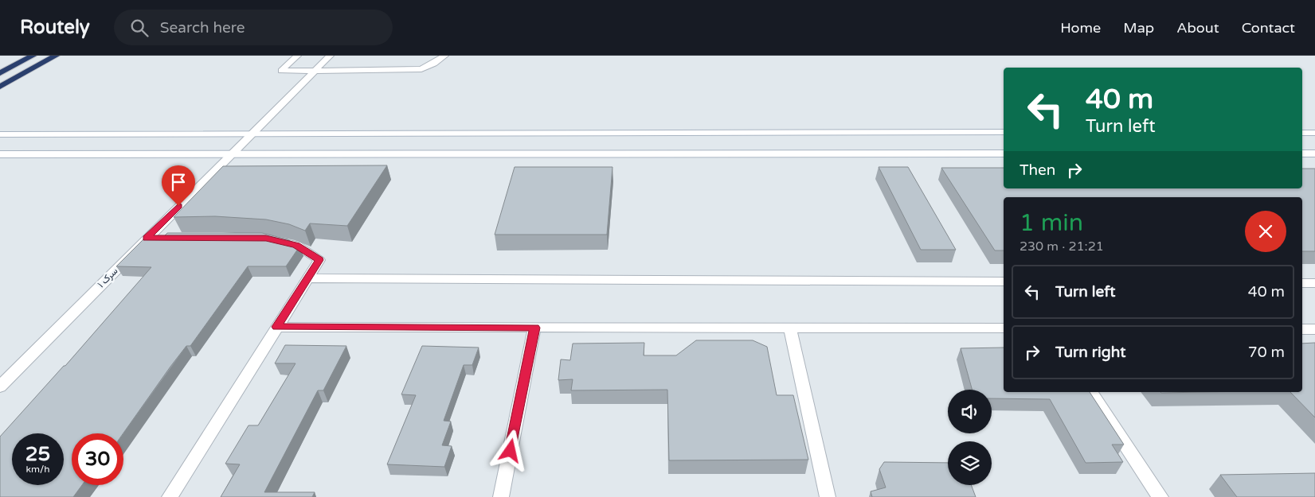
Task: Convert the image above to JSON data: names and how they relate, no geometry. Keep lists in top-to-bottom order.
{
  "streets": {
    "street": ["سرک ۱"]
  },
  "page": {
    "header": "Routely",
    "search": "Search here",
    "nav": [
      "Home",
      "Map",
      "About",
      "Contact"
    ],
    "turn": ["40 m", "Turn left"],
    "then": "Then",
    "heading": ["1 min", "230 m · 21:21"],
    "list": [
      {
        "name": "Turn left",
        "value": "40 m"
      },
      {
        "name": "Turn right",
        "value": "70 m"
      }
    ],
    "speed": "25 km/h",
    "limit": "30"
  }
}
